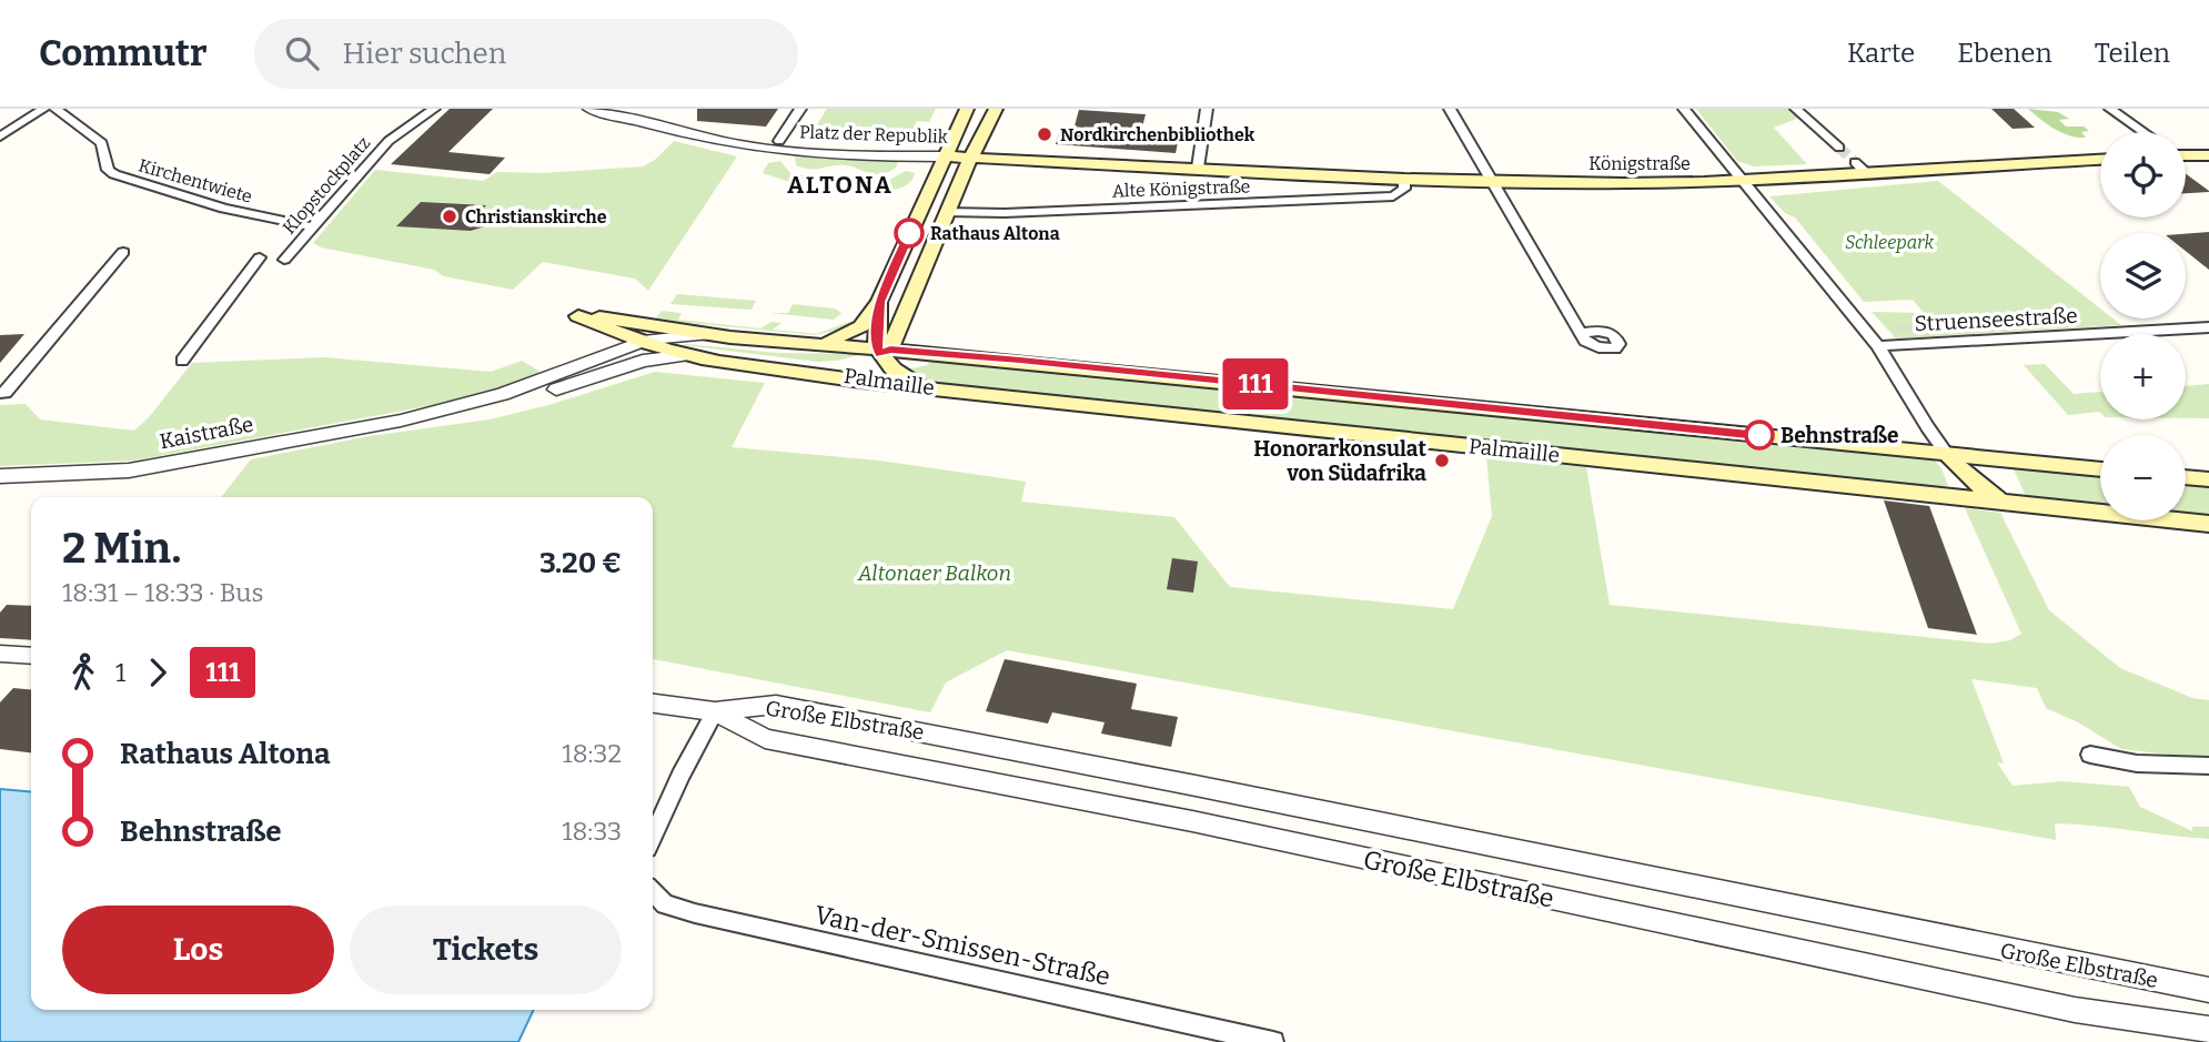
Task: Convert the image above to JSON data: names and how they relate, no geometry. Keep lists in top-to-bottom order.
{
  "streets": {
    "main road": ["Platz der Republik", "Königstraße", "Palmaille"],
    "street": [
      "Kirchentwiete",
      "Klopstockplatz",
      "Alte Königstraße",
      "Struenseestraße",
      "Kaistraße",
      "Große Elbstraße",
      "Van-der-Smissen-Straße"
    ]
  },
  "crossings": [
    ["Platz der Republik", "Königstraße"],
    ["Königstraße", "Alte Königstraße"],
    ["Kirchentwiete", "Klopstockplatz"],
    ["Palmaille", "Kaistraße"]
  ],
  "districts": ["ALTONA"],
  "parks": ["Schleepark", "Altonaer Balkon"],
  "places": [
    "Nordkirchenbibliothek",
    "Christianskirche",
    "Rathaus Altona",
    "Behnstraße",
    "Honorarkonsulat von Südafrika"
  ],
  "lines": ["bus line 111"],
  "page": {
    "header": "Commutr",
    "search": "Hier suchen",
    "nav": ["Karte", "Ebenen", "Teilen"],
    "on_map": "111",
    "map_buttons": ["+", "−"],
    "heading": ["2 Min.", "18:31 – 18:33 · Bus", "3.20 €"],
    "legs": ["1", "111"],
    "list": [
      {
        "name": "Rathaus Altona",
        "value": "18:32"
      },
      {
        "name": "Behnstraße",
        "value": "18:33"
      }
    ],
    "buttons": ["Los", "Tickets"]
  }
}
